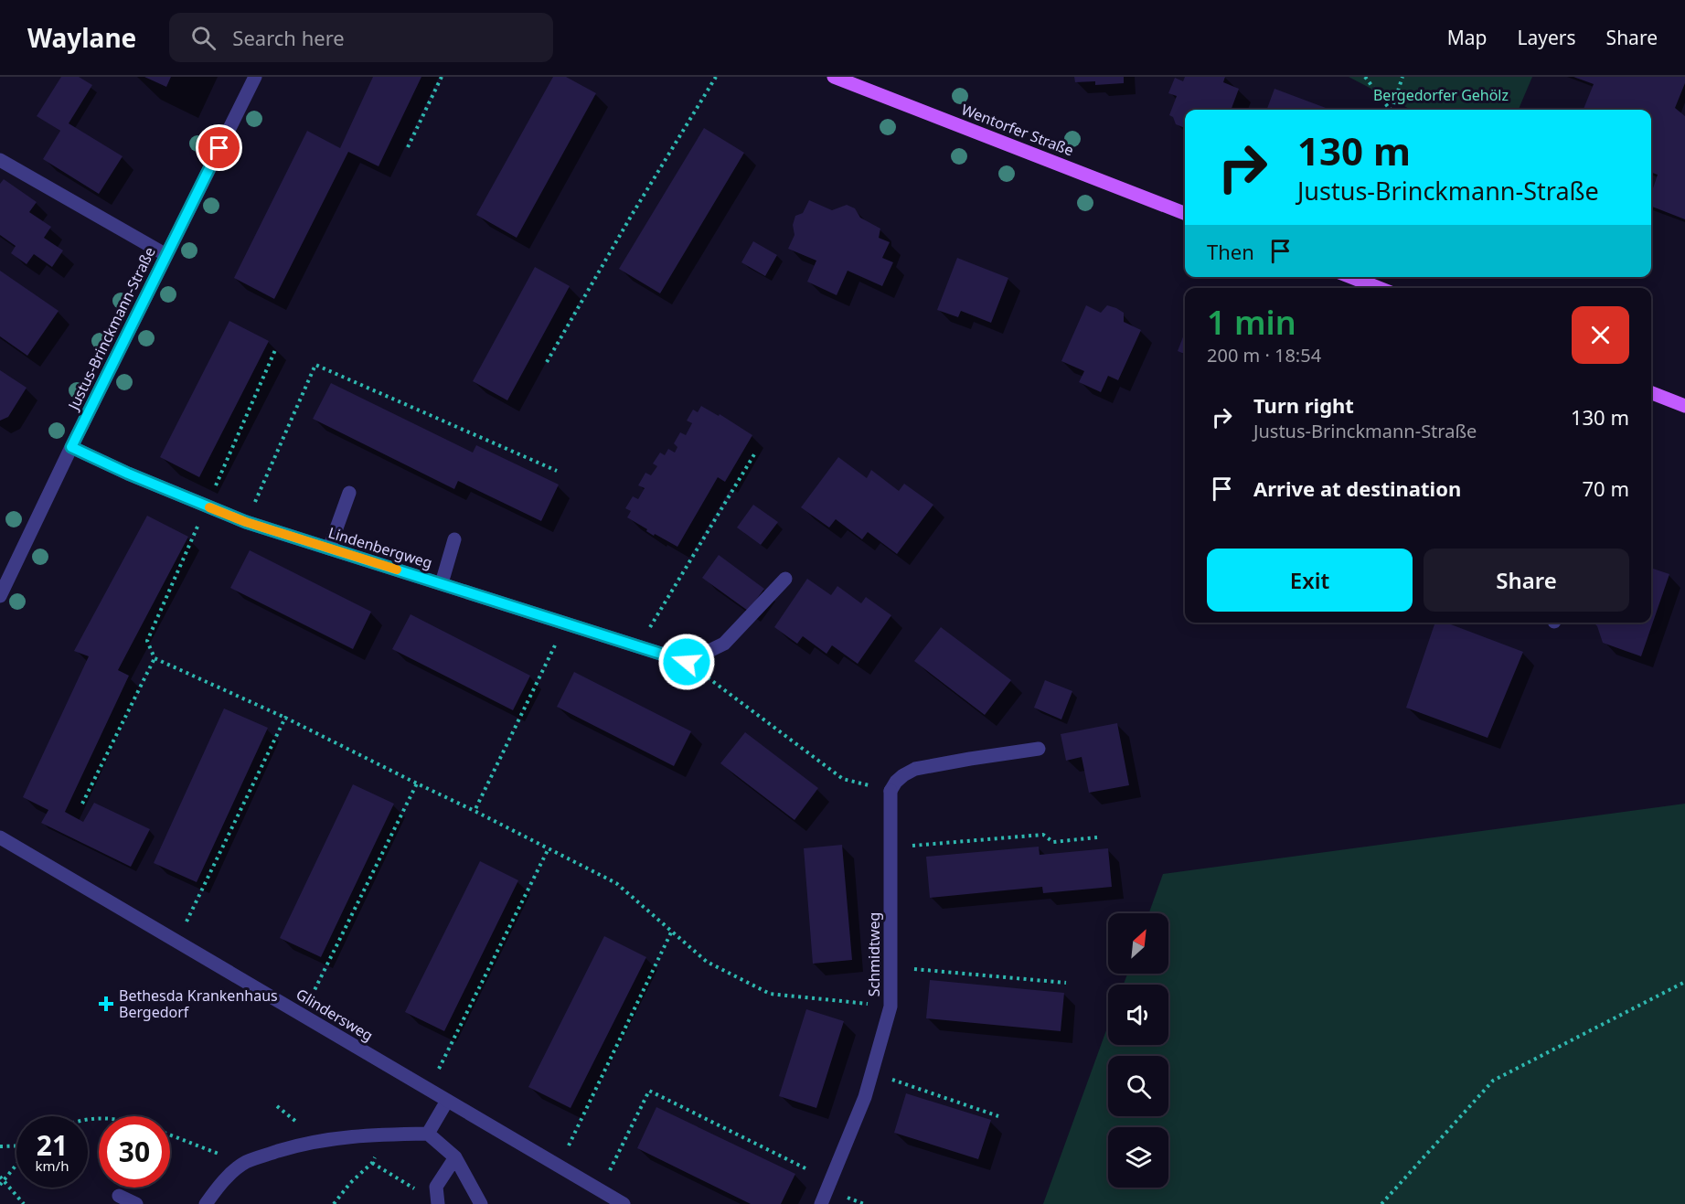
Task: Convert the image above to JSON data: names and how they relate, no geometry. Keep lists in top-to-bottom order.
{
  "streets": {
    "main road": ["Wentorfer Straße"],
    "street": [
      "Justus-Brinckmann-Straße",
      "Lindenbergweg",
      "Schmidtweg",
      "Glindersweg"
    ]
  },
  "crossings": [
    ["Justus-Brinckmann-Straße", "Lindenbergweg"]
  ],
  "parks": ["Bergedorfer Gehölz"],
  "places": {
    "health": ["Bethesda Krankenhaus Bergedorf"]
  },
  "north": "top right",
  "page": {
    "header": "Waylane",
    "search": "Search here",
    "nav": ["Map", "Layers", "Share"],
    "turn": ["130 m", "Justus-Brinckmann-Straße"],
    "then": "Then",
    "heading": ["1 min", "200 m · 18:54"],
    "list": [
      {
        "name": "Turn right",
        "note": "Justus-Brinckmann-Straße",
        "value": "130 m"
      },
      {
        "name": "Arrive at destination",
        "value": "70 m"
      }
    ],
    "buttons": ["Exit", "Share"],
    "speed": "21 km/h",
    "limit": "30"
  }
}
